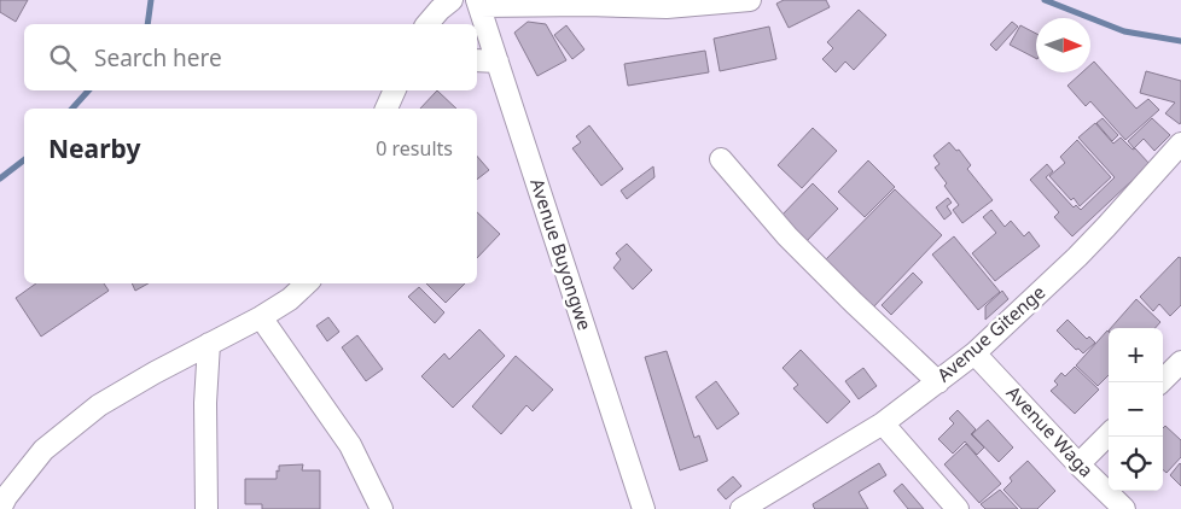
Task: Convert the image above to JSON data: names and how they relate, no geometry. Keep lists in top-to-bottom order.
{
  "streets": {
    "street": ["Avenue Buyongwe", "Avenue Gitenge", "Avenue Waga"]
  },
  "crossings": [
    ["Avenue Gitenge", "Avenue Waga"]
  ],
  "north": "right",
  "page": {
    "search": "Search here",
    "heading": ["Nearby", "0 results"],
    "map_buttons": ["+", "−"]
  }
}
